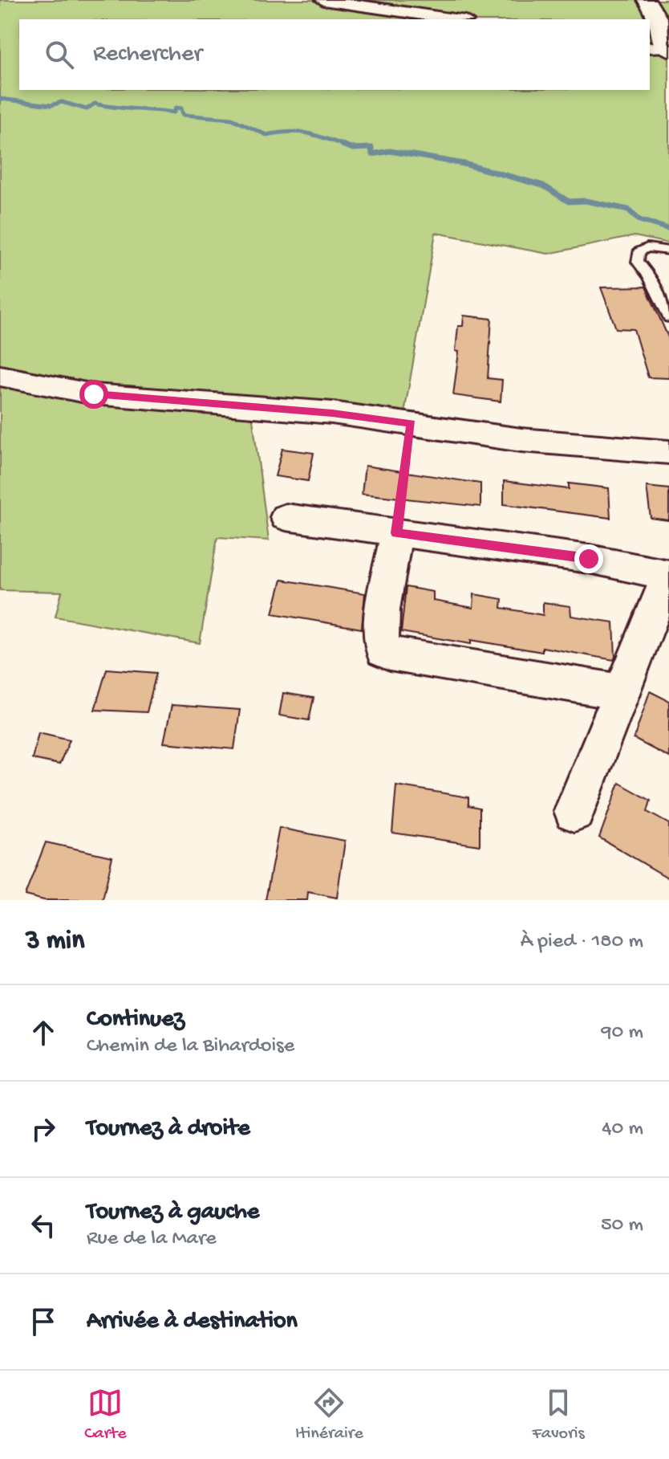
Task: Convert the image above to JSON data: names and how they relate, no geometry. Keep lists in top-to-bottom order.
{
  "page": {
    "search": "Rechercher",
    "heading": ["3 min", "À pied · 180 m"],
    "list": [
      ["Continuez", "Chemin de la Bihardoise", "90 m"],
      ["Tournez à droite", "40 m"],
      ["Tournez à gauche", "Rue de la Mare", "50 m"],
      "Arrivée à destination"
    ],
    "nav": ["Carte", "Itinéraire", "Favoris"]
  }
}
